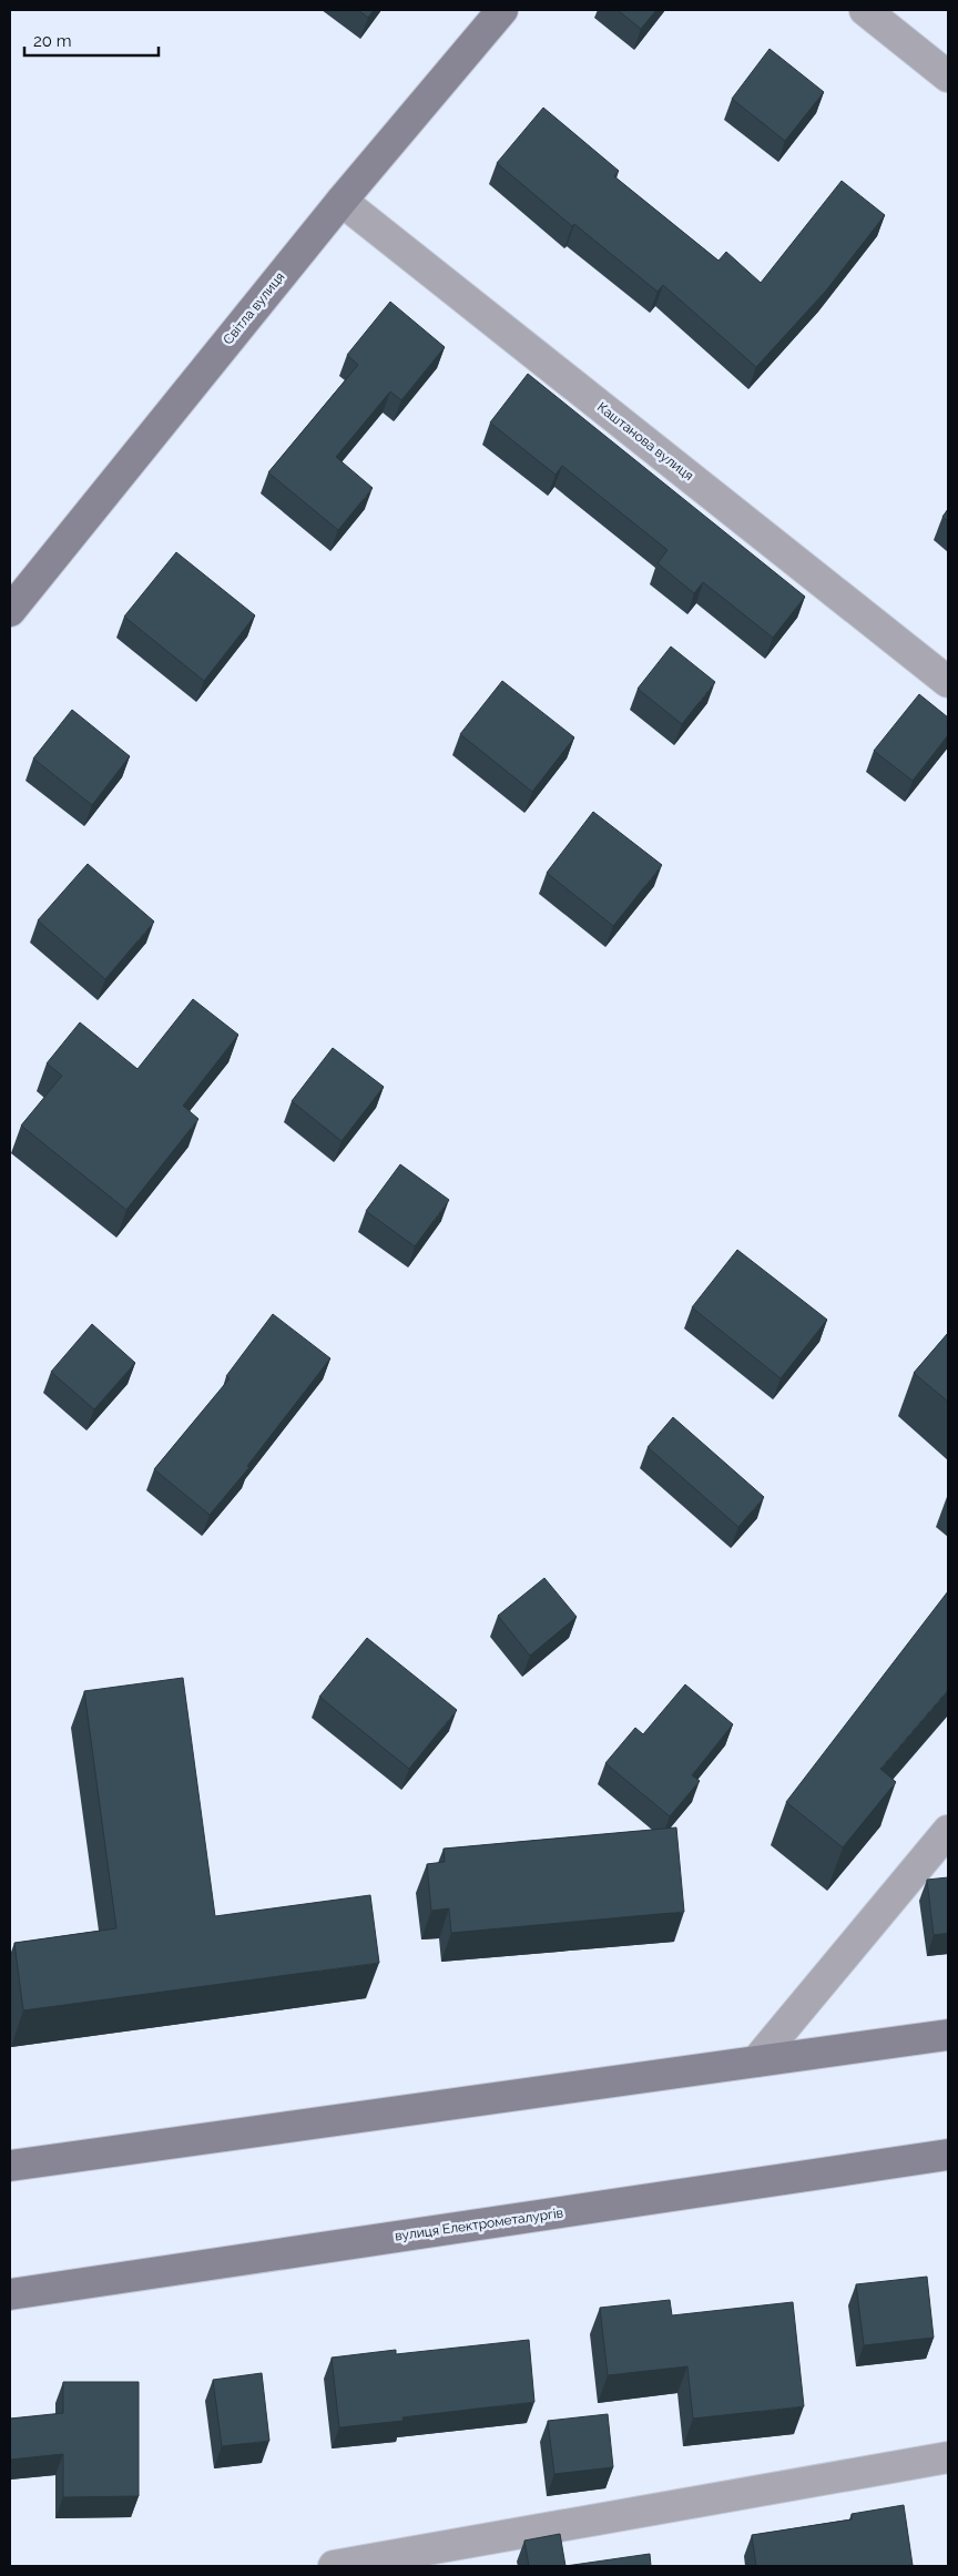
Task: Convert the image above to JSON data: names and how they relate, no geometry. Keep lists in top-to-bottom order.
{
  "streets": {
    "main road": ["Світла вулиця", "вулиця Електрометалургів"],
    "street": ["Каштанова вулиця"]
  },
  "crossings": [
    ["Світла вулиця", "Каштанова вулиця"]
  ],
  "scale_bar": "20 m"
}
